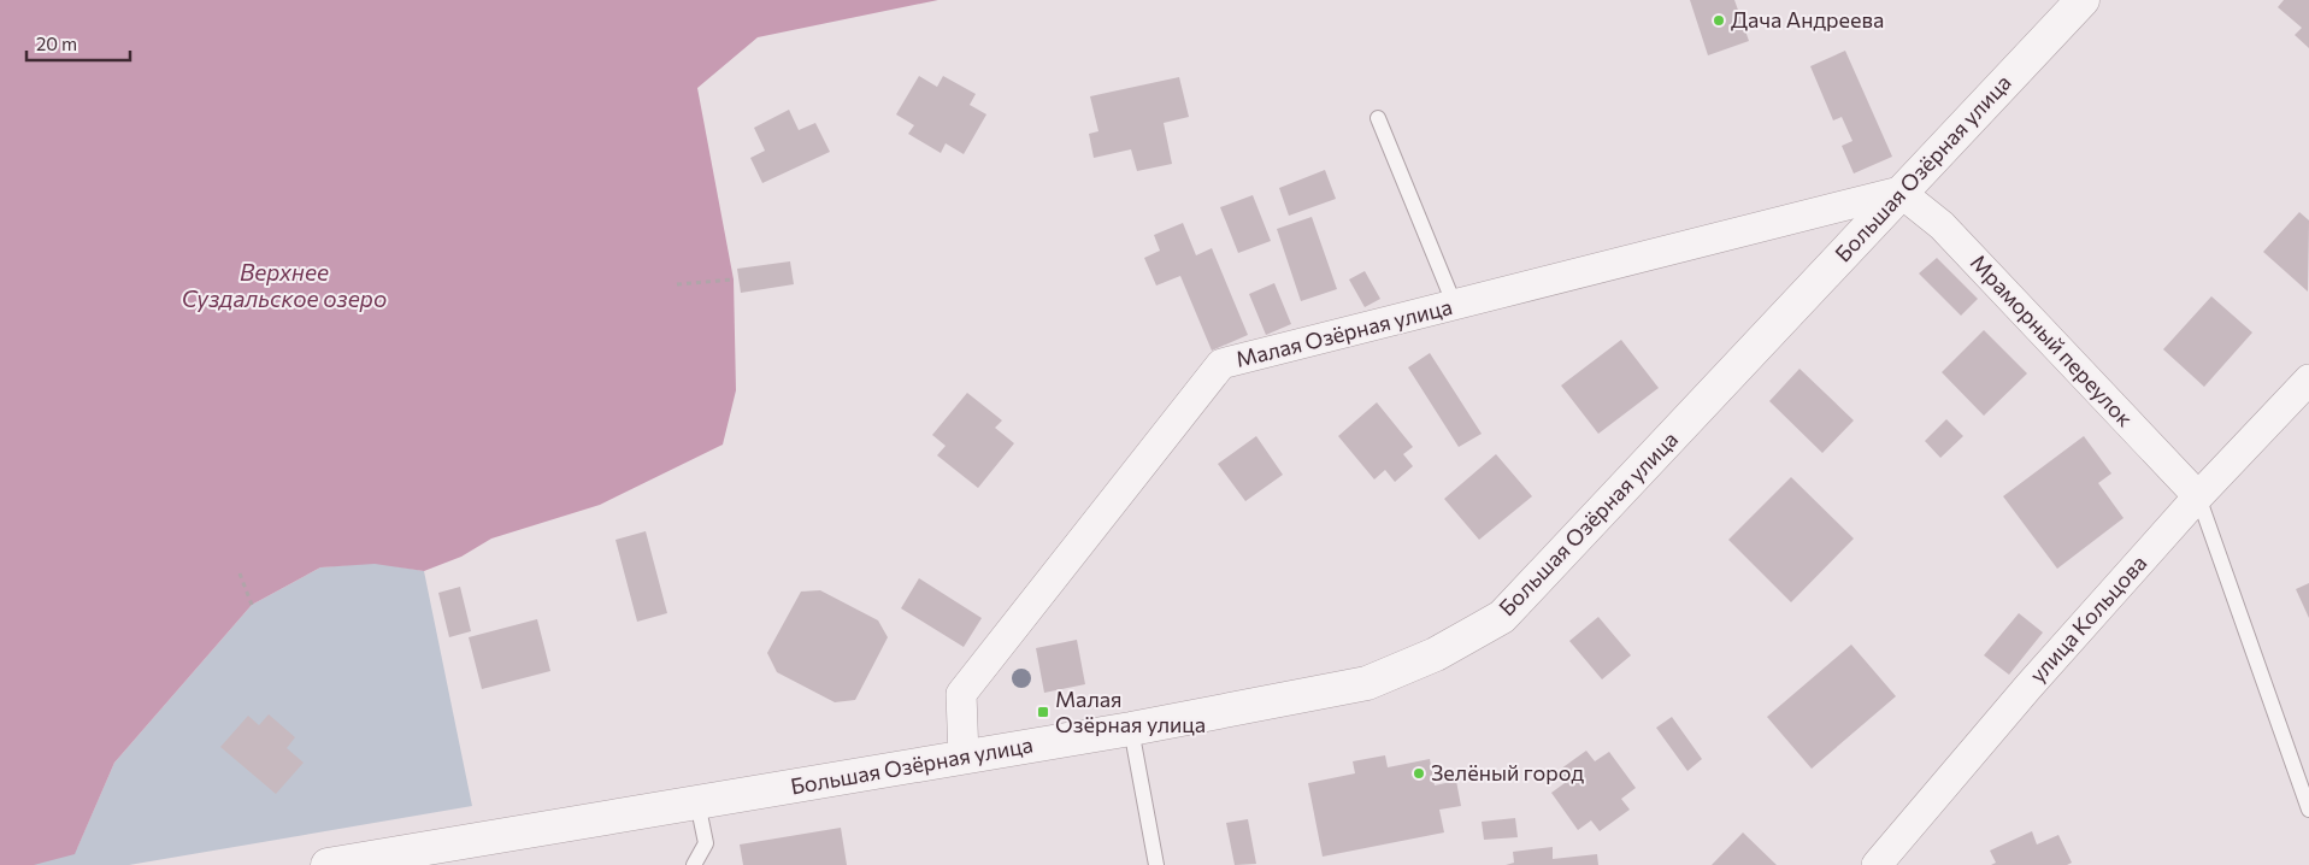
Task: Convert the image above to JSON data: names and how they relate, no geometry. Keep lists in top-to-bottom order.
{
  "streets": {
    "street": [
      "Большая Озёрная улица",
      "Малая Озёрная улица",
      "Мраморный переулок",
      "улица Кольцова"
    ]
  },
  "crossings": [
    ["Большая Озёрная улица", "Малая Озёрная улица"],
    ["Большая Озёрная улица", "Мраморный переулок"],
    ["Малая Озёрная улица", "Мраморный переулок"],
    ["Мраморный переулок", "улица Кольцова"]
  ],
  "water": ["Верхнее Суздальское озеро"],
  "places": {
    "other": ["Дача Андреева", "Зелёный город"],
    "transit": ["Малая Озёрная улица"]
  },
  "scale_bar": "20 m"
}
